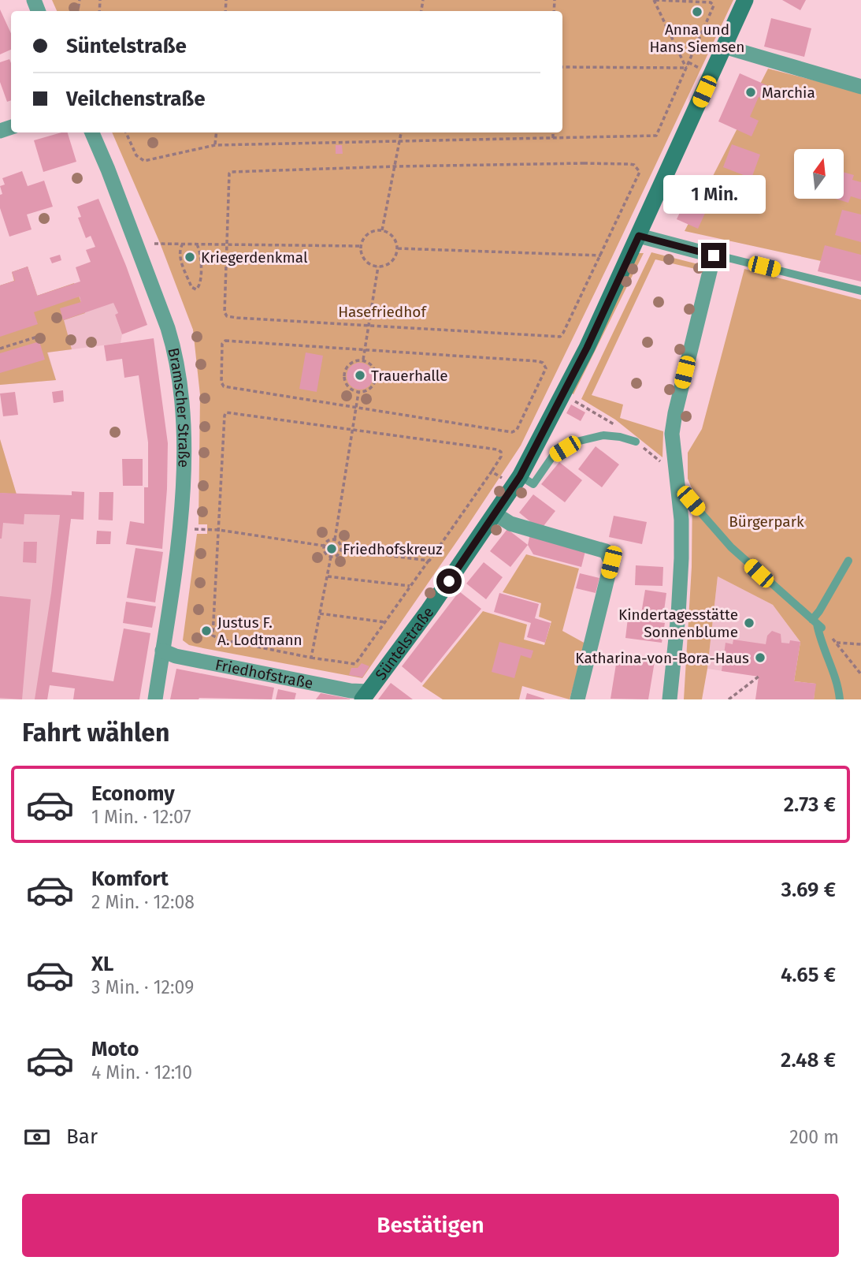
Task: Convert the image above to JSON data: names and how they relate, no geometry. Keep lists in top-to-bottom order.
{
  "streets": {
    "street": ["Bramscher Straße", "Süntelstraße", "Friedhofstraße"]
  },
  "crossings": [
    ["Bramscher Straße", "Friedhofstraße"],
    ["Süntelstraße", "Friedhofstraße"]
  ],
  "parks": ["Hasefriedhof", "Bürgerpark"],
  "places": [
    "Anna und Hans Siemsen",
    "Marchia",
    "Kriegerdenkmal",
    "Trauerhalle",
    "Friedhofskreuz",
    "Kindertagesstätte Sonnenblume",
    "Justus F. A. Lodtmann",
    "Katharina-von-Bora-Haus"
  ],
  "north": "top",
  "page": {
    "banner": ["Süntelstraße", "Veilchenstraße"],
    "bubble": "1 Min.",
    "heading": "Fahrt wählen",
    "list": [
      {
        "name": "Economy",
        "note": "1 Min. · 12:07",
        "value": "2.73 €"
      },
      {
        "name": "Komfort",
        "note": "2 Min. · 12:08",
        "value": "3.69 €"
      },
      {
        "name": "XL",
        "note": "3 Min. · 12:09",
        "value": "4.65 €"
      },
      {
        "name": "Moto",
        "note": "4 Min. · 12:10",
        "value": "2.48 €"
      }
    ],
    "pay": ["Bar", "200 m"],
    "buttons": "Bestätigen"
  }
}
